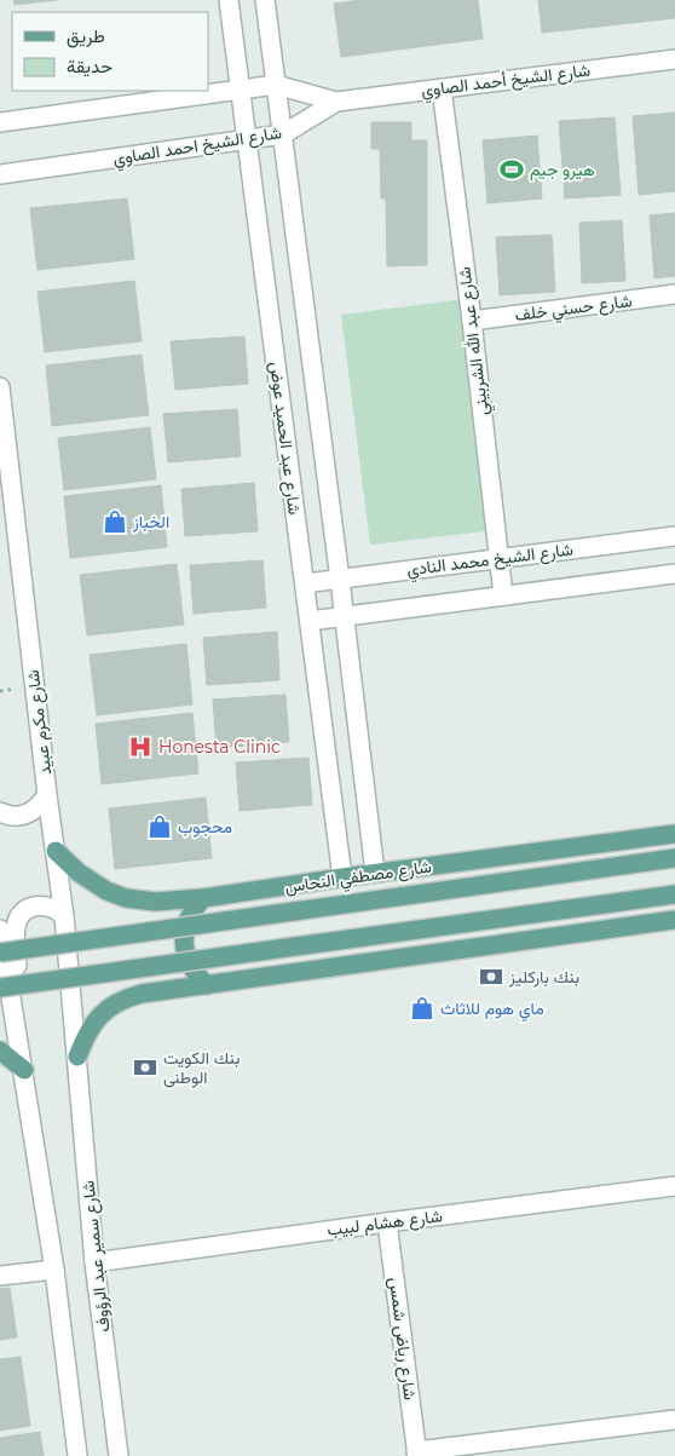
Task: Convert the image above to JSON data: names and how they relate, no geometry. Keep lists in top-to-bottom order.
{
  "streets": {
    "main road": ["شارع مصطفي النحاس"],
    "street": [
      "شارع الشيخ أحمد الصاوي",
      "شارع الشيخ احمد الصاوي",
      "شارع حسني خلف",
      "شارع عبد الله الشربيني",
      "شارع عبد الحميد عوض",
      "شارع الشيخ محمد النادي",
      "شارع مكرم عبيد",
      "شارع هشام لبيب",
      "شارع سمير عبد الرؤوف",
      "شارع رياض شمس"
    ]
  },
  "crossings": [
    ["شارع الشيخ أحمد الصاوي", "شارع الشيخ احمد الصاوي"],
    ["شارع الشيخ أحمد الصاوي", "شارع عبد الله الشربيني"],
    ["شارع الشيخ احمد الصاوي", "شارع عبد الحميد عوض"],
    ["شارع حسني خلف", "شارع عبد الله الشربيني"],
    ["شارع عبد الله الشربيني", "شارع الشيخ محمد النادي"],
    ["شارع عبد الحميد عوض", "شارع الشيخ محمد النادي"],
    ["شارع عبد الحميد عوض", "شارع مصطفي النحاس"],
    ["شارع مكرم عبيد", "شارع مصطفي النحاس"],
    ["شارع مكرم عبيد", "شارع سمير عبد الرؤوف"],
    ["شارع هشام لبيب", "شارع سمير عبد الرؤوف"],
    ["شارع هشام لبيب", "شارع رياض شمس"]
  ],
  "places": {
    "sports": ["هيرو جيم"],
    "shop": ["الخباز", "محجوب", "ماي هوم للاثاث"],
    "hospital": ["Honesta Clinic"],
    "bank": ["بنك باركليز", "بنك الكويت الوطنى"]
  },
  "legend": ["طريق", "حديقة"]
}
